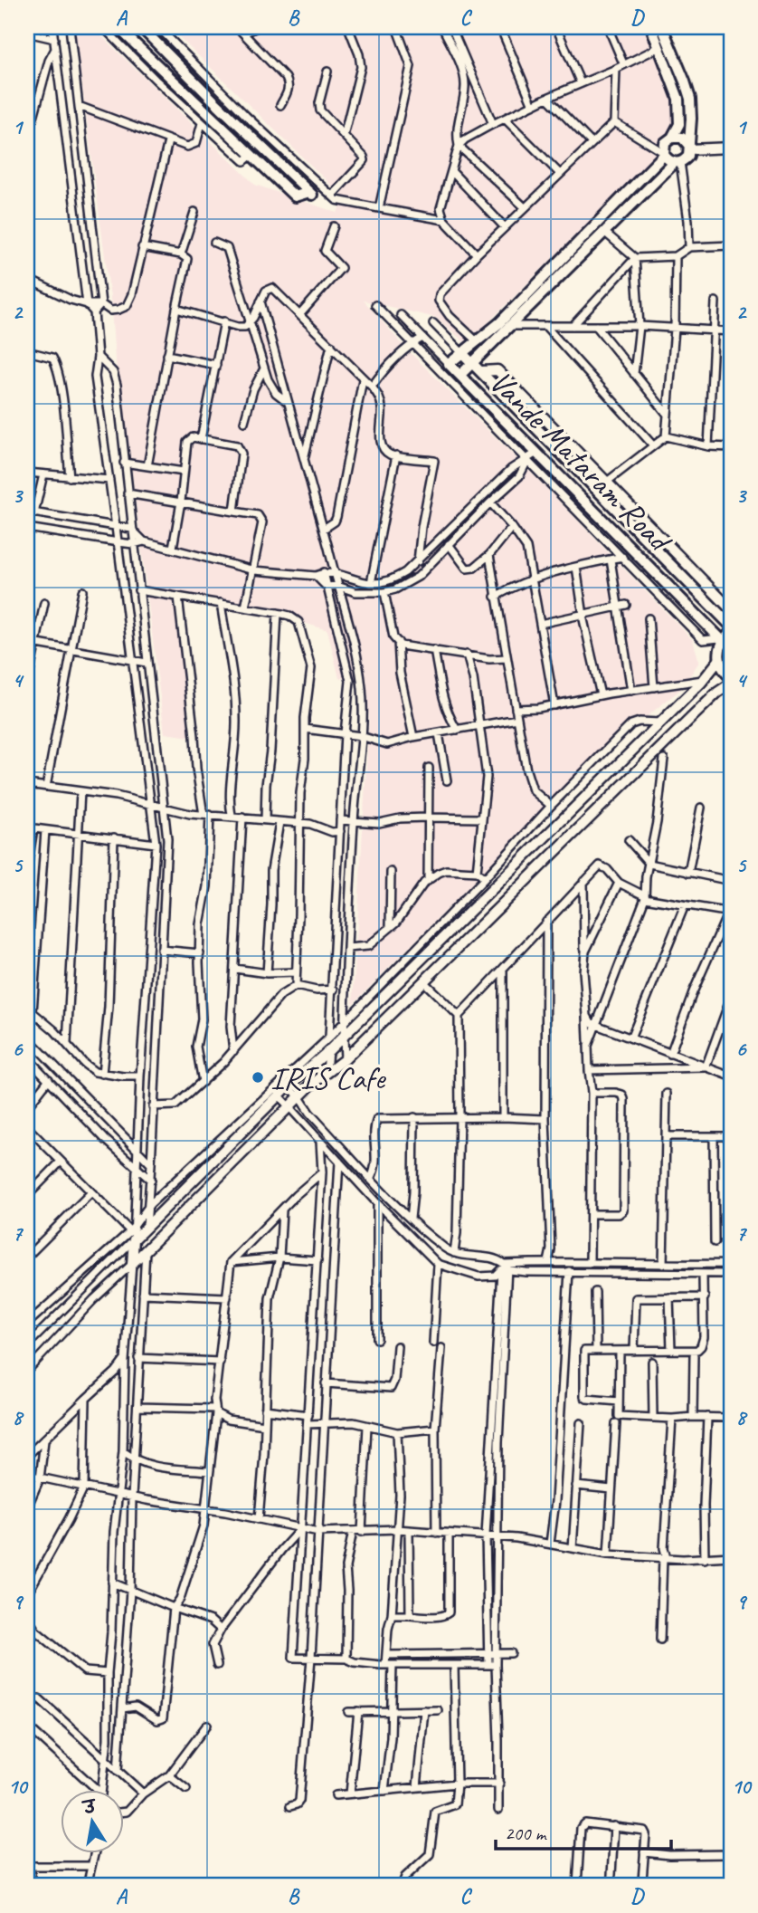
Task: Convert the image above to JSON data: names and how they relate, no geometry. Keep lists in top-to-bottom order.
{
  "streets": {
    "main road": ["Vande Mataram Road"]
  },
  "places": ["IRIS Cafe"],
  "scale_bar": "200 m",
  "north": "top",
  "grid": {
    "columns": [
      "A",
      "B",
      "C",
      "D"
    ],
    "rows": [
      "1",
      "2",
      "3",
      "4",
      "5",
      "6",
      "7",
      "8",
      "9",
      "10"
    ]
  }
}
